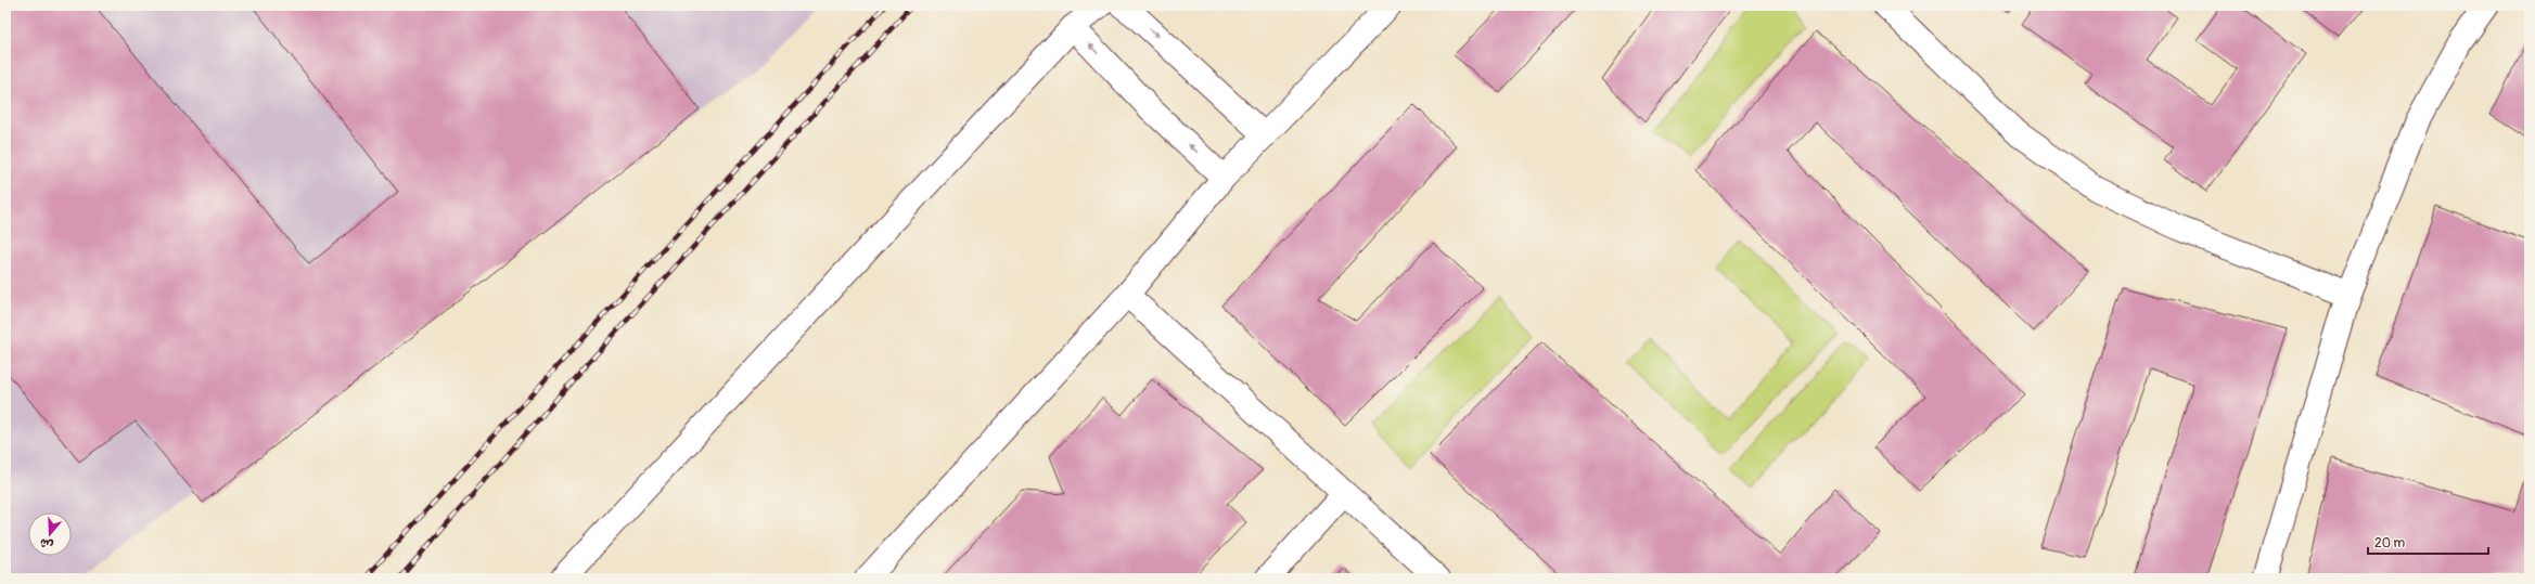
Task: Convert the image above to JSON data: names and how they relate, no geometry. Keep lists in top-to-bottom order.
{
  "scale_bar": "20 m",
  "north": "bottom"
}
